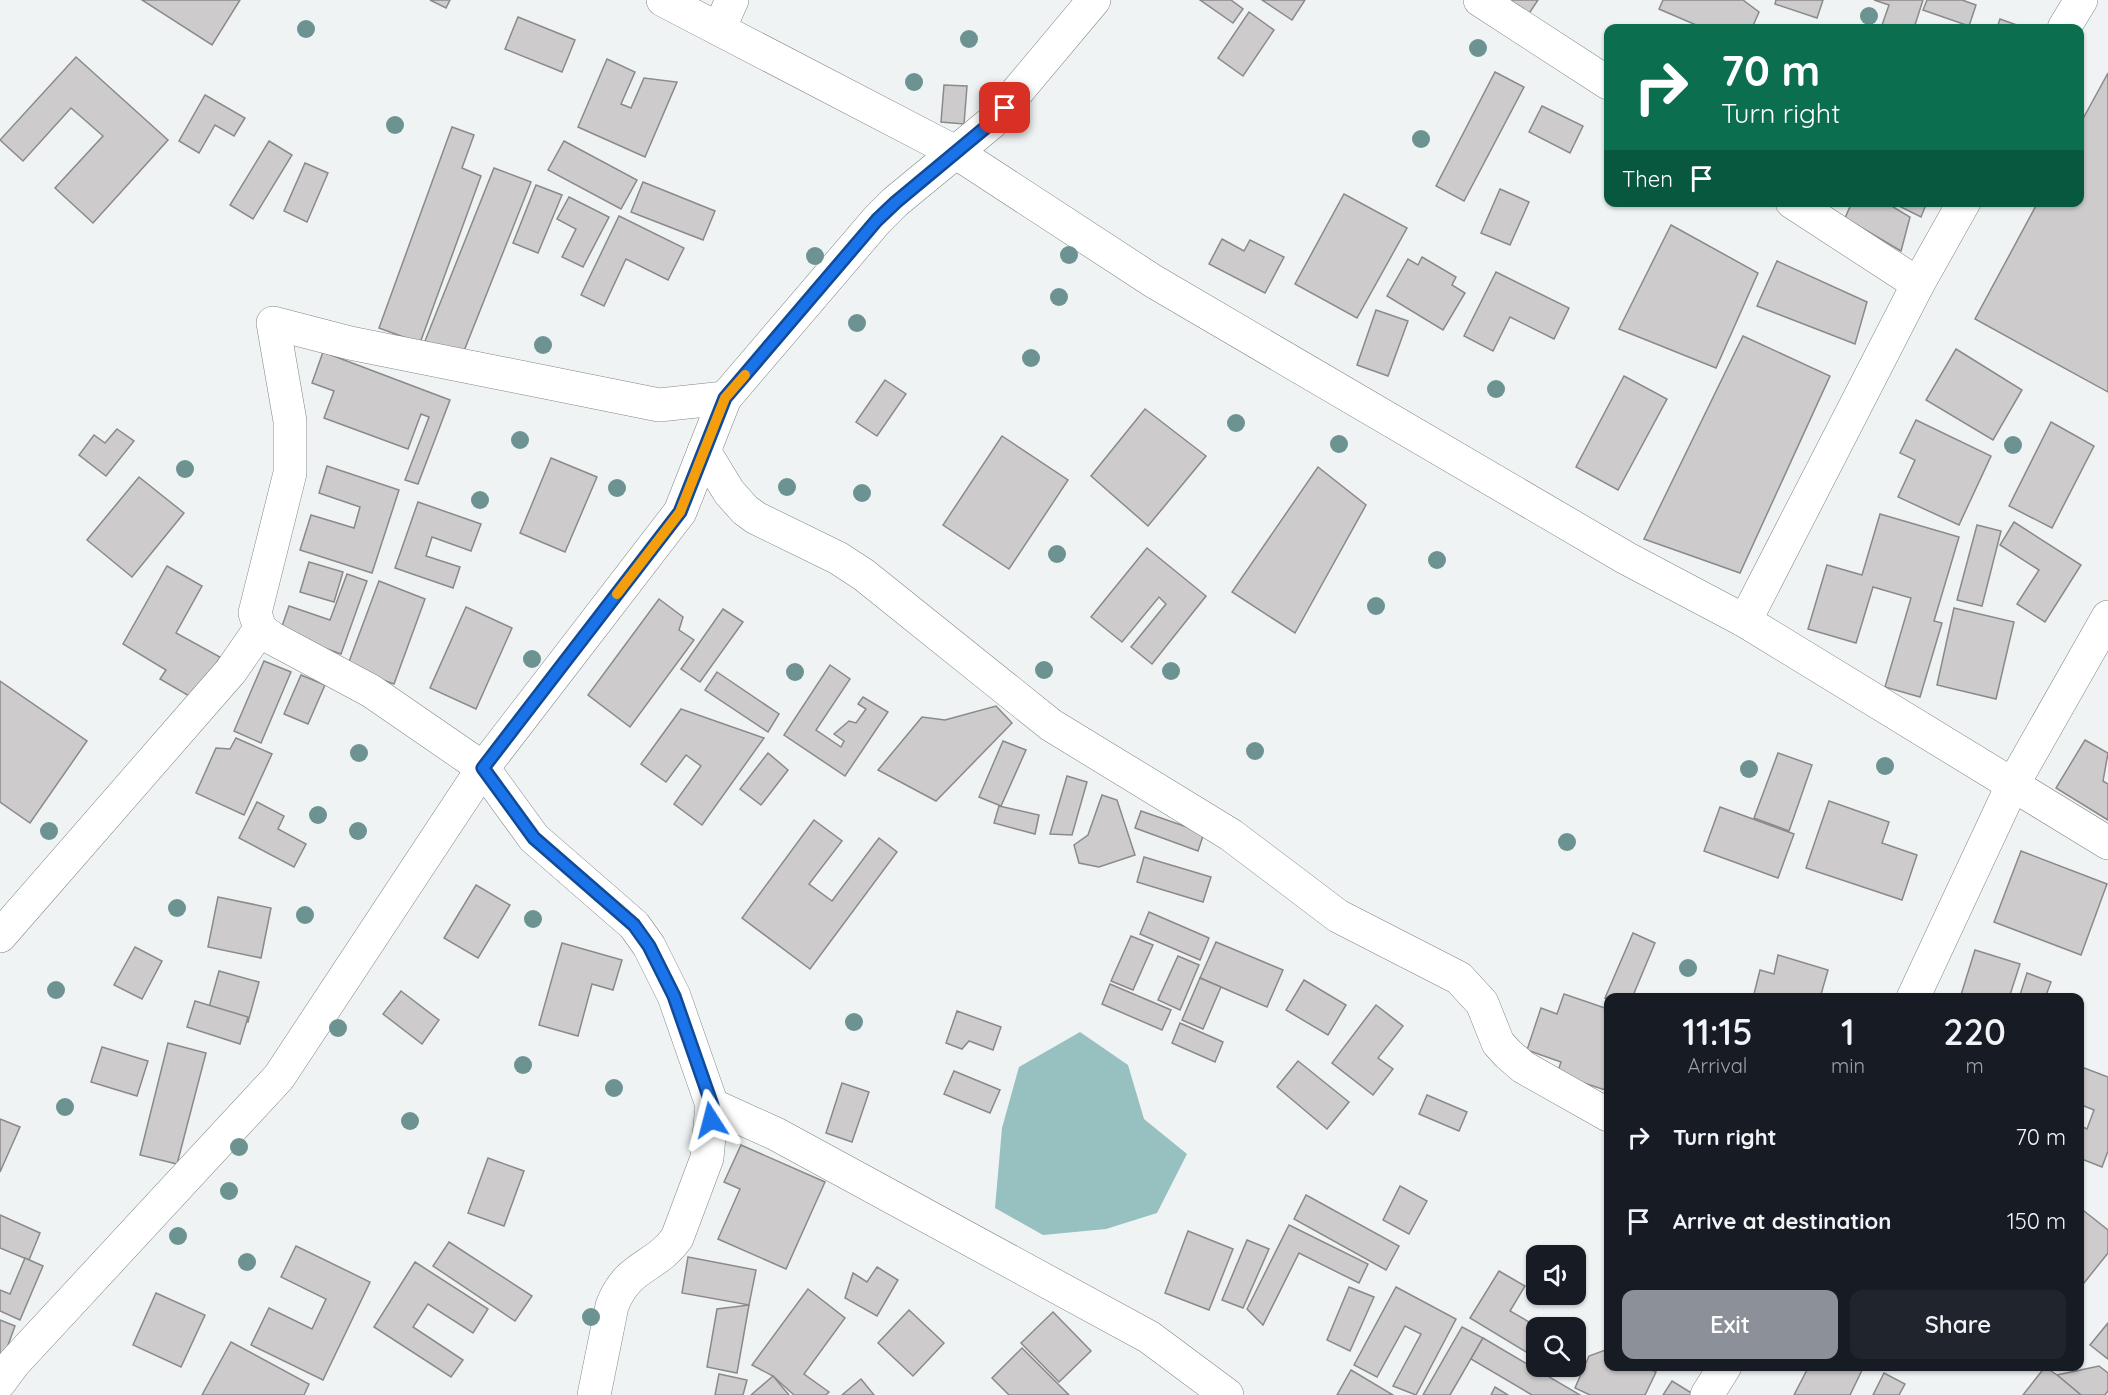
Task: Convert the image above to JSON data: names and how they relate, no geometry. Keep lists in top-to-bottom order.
{
  "page": {
    "turn": ["70 m", "Turn right"],
    "then": "Then",
    "eta": [
      "11:15",
      "Arrival",
      "1",
      "min",
      "220",
      "m"
    ],
    "list": [
      {
        "name": "Turn right",
        "value": "70 m"
      },
      {
        "name": "Arrive at destination",
        "value": "150 m"
      }
    ],
    "buttons": ["Exit", "Share"]
  }
}
